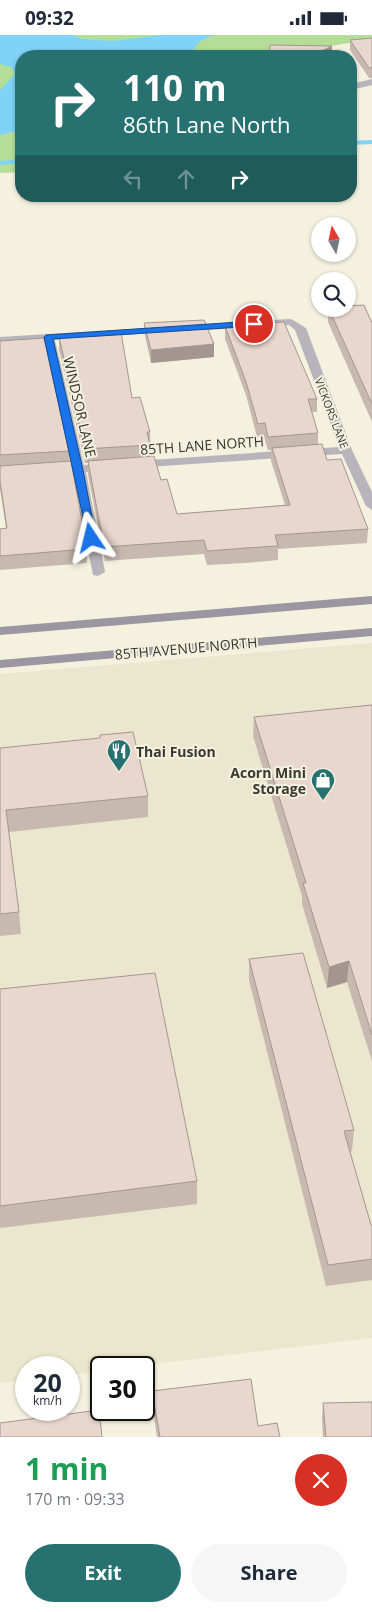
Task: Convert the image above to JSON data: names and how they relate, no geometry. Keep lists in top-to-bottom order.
{
  "streets": {
    "main road": ["85TH AVENUE NORTH"],
    "street": ["WINDSOR LANE", "VICKORS LANE", "85TH LANE NORTH"]
  },
  "crossings": [
    ["WINDSOR LANE", "VICKORS LANE"],
    ["WINDSOR LANE", "85TH LANE NORTH"],
    ["VICKORS LANE", "85TH LANE NORTH"]
  ],
  "places": {
    "restaurant": ["Thai Fusion"],
    "shop": ["Acorn Mini Storage"]
  },
  "north": "top",
  "page": {
    "status": "09:32",
    "turn": ["110 m", "86th Lane North"],
    "speed": "20 km/h",
    "limit": "30",
    "heading": ["1 min", "170 m · 09:33"],
    "buttons": ["Exit", "Share"]
  }
}
